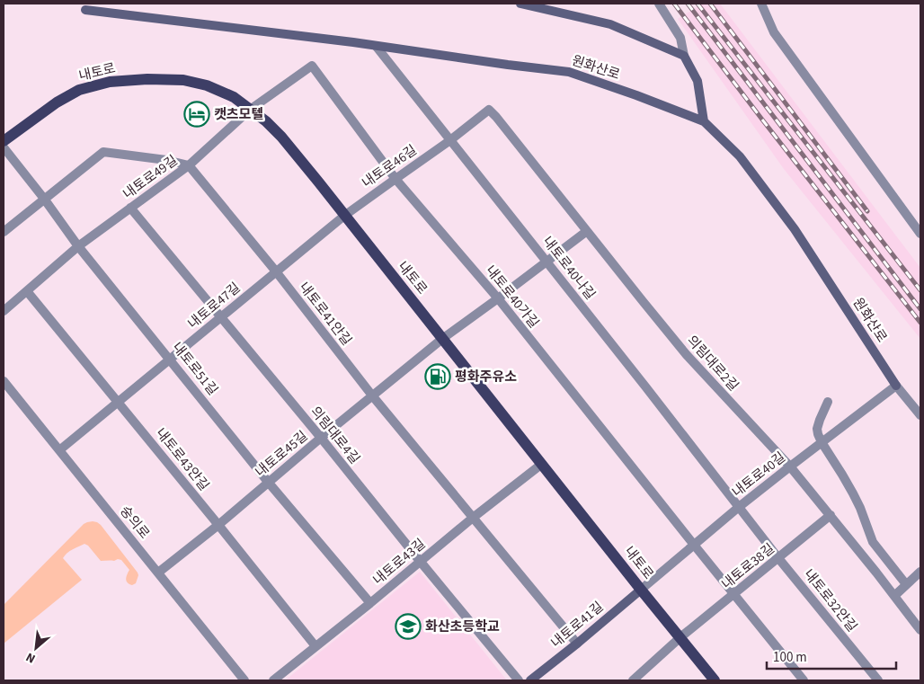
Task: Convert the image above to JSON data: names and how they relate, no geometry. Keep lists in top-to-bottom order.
{
  "streets": {
    "main road": ["원화산로", "내토로", "내토로41길"],
    "street": [
      "내토로46길",
      "내토로49길",
      "내토로40나길",
      "내토로40가길",
      "내토로47길",
      "내토로41안길",
      "의림대로2길",
      "내토로51길",
      "의림대로4길",
      "내토로45길",
      "내토로43안길",
      "내토로40길",
      "숭의로",
      "내토로43길",
      "내토로38길",
      "내토로32안길"
    ]
  },
  "crossings": [
    ["원화산로", "내토로40나길"],
    ["원화산로", "내토로40길"],
    ["내토로", "내토로46길"],
    ["내토로", "내토로49길"],
    ["내토로", "내토로47길"],
    ["내토로", "내토로45길"],
    ["내토로", "내토로40길"],
    ["내토로", "내토로43길"],
    ["내토로", "내토로38길"],
    ["내토로", "내토로41길"],
    ["내토로46길", "내토로40나길"],
    ["내토로46길", "내토로40가길"],
    ["내토로46길", "내토로47길"],
    ["내토로46길", "의림대로2길"],
    ["내토로49길", "내토로40가길"],
    ["내토로49길", "내토로41안길"],
    ["내토로49길", "내토로51길"],
    ["내토로49길", "의림대로4길"],
    ["내토로49길", "내토로43안길"],
    ["내토로40나길", "내토로45길"],
    ["내토로40나길", "내토로40길"],
    ["내토로40나길", "내토로38길"],
    ["내토로40나길", "내토로32안길"],
    ["내토로40가길", "내토로45길"],
    ["내토로40가길", "내토로40길"],
    ["내토로40가길", "내토로38길"],
    ["내토로47길", "내토로41안길"],
    ["내토로47길", "내토로51길"],
    ["내토로47길", "의림대로4길"],
    ["내토로47길", "내토로43안길"],
    ["내토로47길", "숭의로"],
    ["내토로41안길", "내토로45길"],
    ["내토로41안길", "내토로43길"],
    ["내토로41안길", "내토로41길"],
    ["의림대로2길", "내토로45길"],
    ["의림대로2길", "내토로40길"],
    ["의림대로2길", "내토로38길"],
    ["내토로51길", "내토로45길"],
    ["내토로51길", "내토로43길"],
    ["의림대로4길", "내토로45길"],
    ["의림대로4길", "내토로43길"],
    ["내토로45길", "내토로43안길"],
    ["내토로45길", "숭의로"],
    ["내토로43안길", "내토로43길"],
    ["내토로40길", "내토로41길"],
    ["내토로38길", "내토로32안길"]
  ],
  "places": {
    "hotel": ["캣츠모텔"],
    "fuel station": ["평화주유소"],
    "school or university": ["화산초등학교"]
  },
  "scale_bar": "100 m",
  "north": "bottom left"
}
